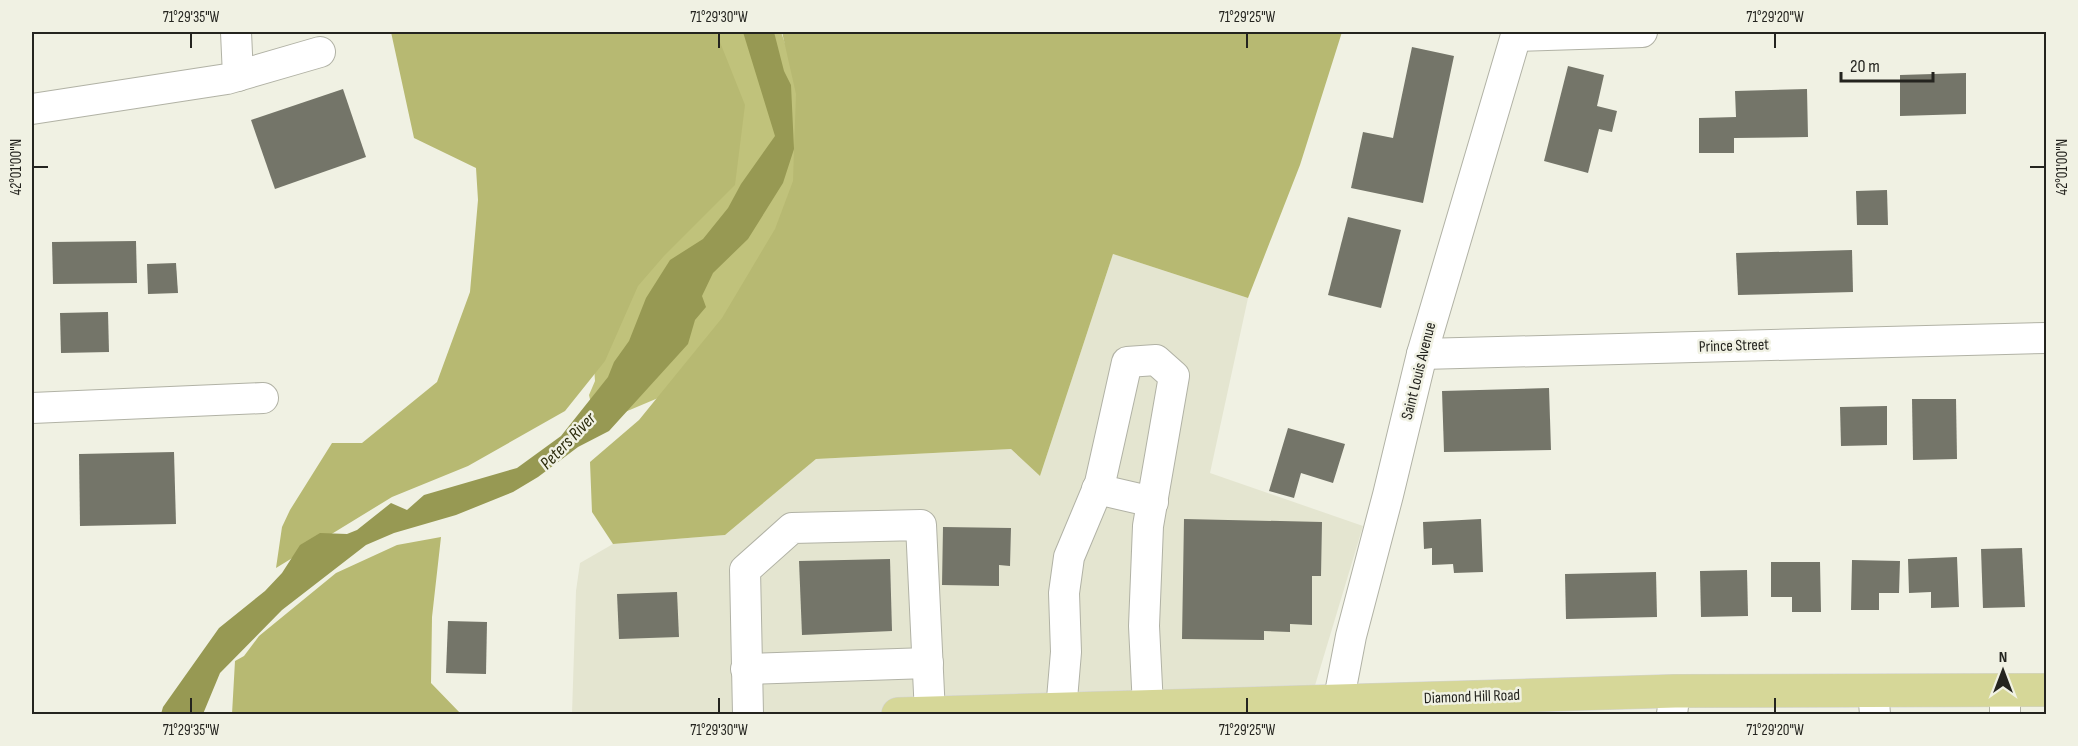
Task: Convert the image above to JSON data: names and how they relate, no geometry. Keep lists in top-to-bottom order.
{
  "streets": {
    "main road": ["Diamond Hill Road"],
    "street": ["Prince Street", "Saint Louis Avenue"]
  },
  "crossings": [
    ["Prince Street", "Saint Louis Avenue"],
    ["Saint Louis Avenue", "Diamond Hill Road"]
  ],
  "water": ["Peters River"],
  "scale_bar": "20 m",
  "north": "top",
  "coordinates": [
    "71°29'35\"W",
    "71°29'30\"W",
    "71°29'25\"W",
    "71°29'20\"W",
    "42°01'00\"N"
  ]
}
